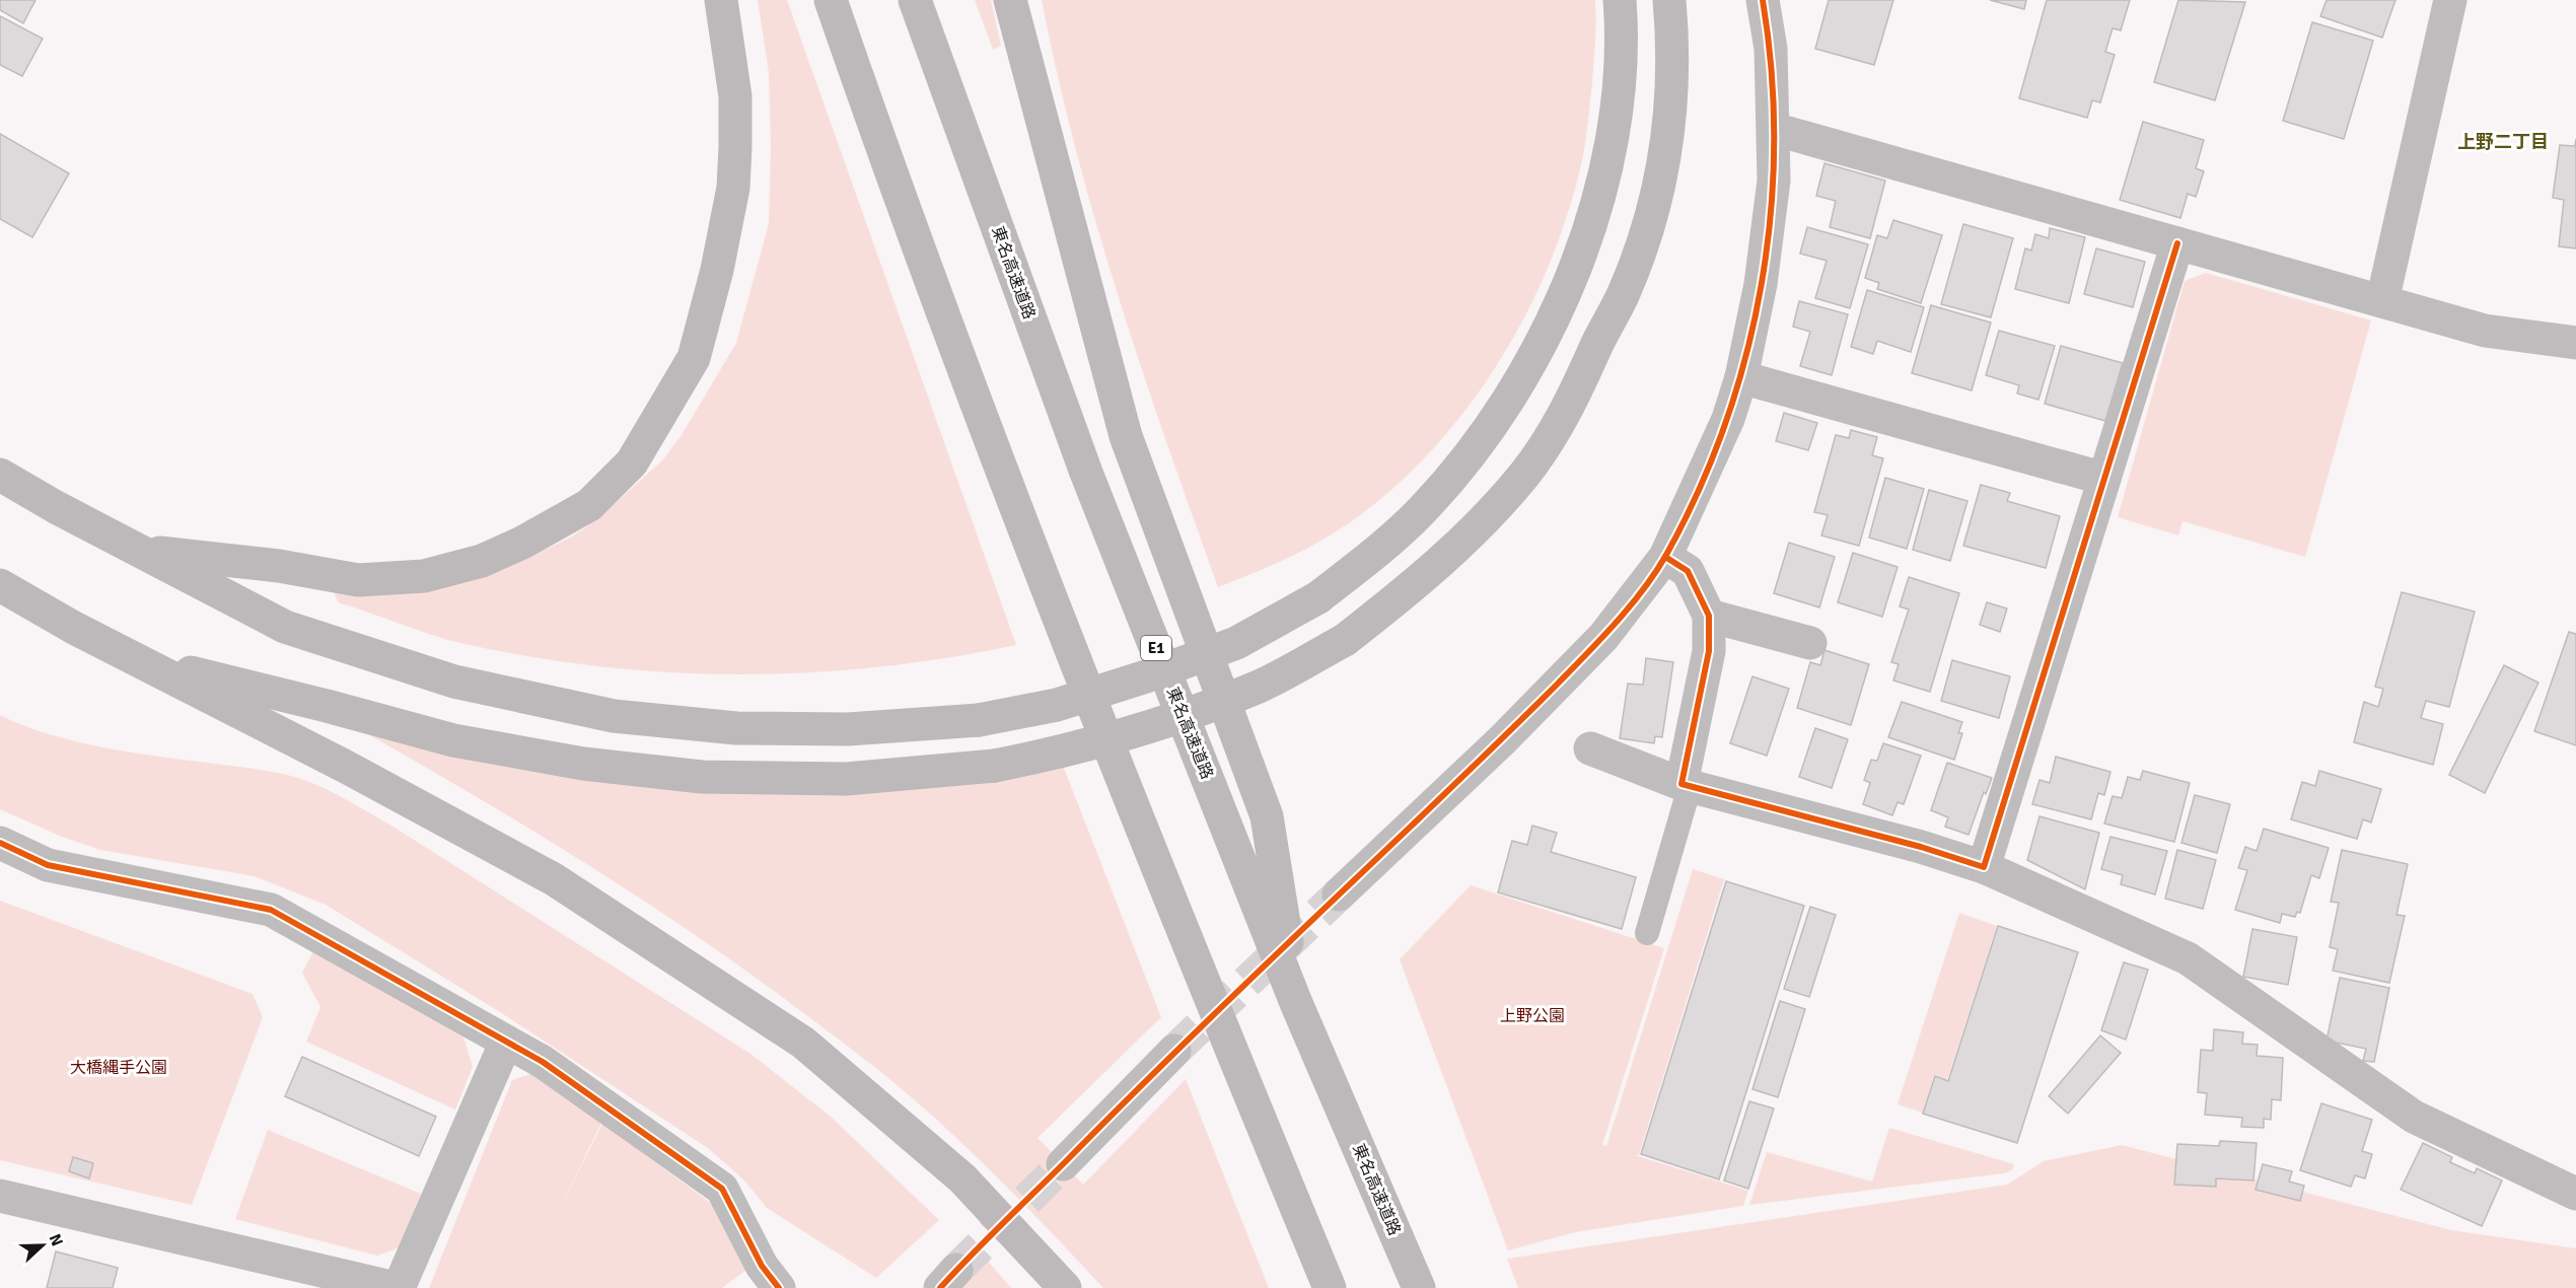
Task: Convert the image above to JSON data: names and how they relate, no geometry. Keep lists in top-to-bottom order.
{
  "streets": {
    "highway": ["東名高速道路", "E1"]
  },
  "districts": ["上野二丁目"],
  "parks": ["上野公園", "大橋縄手公園"],
  "north": "right"
}
